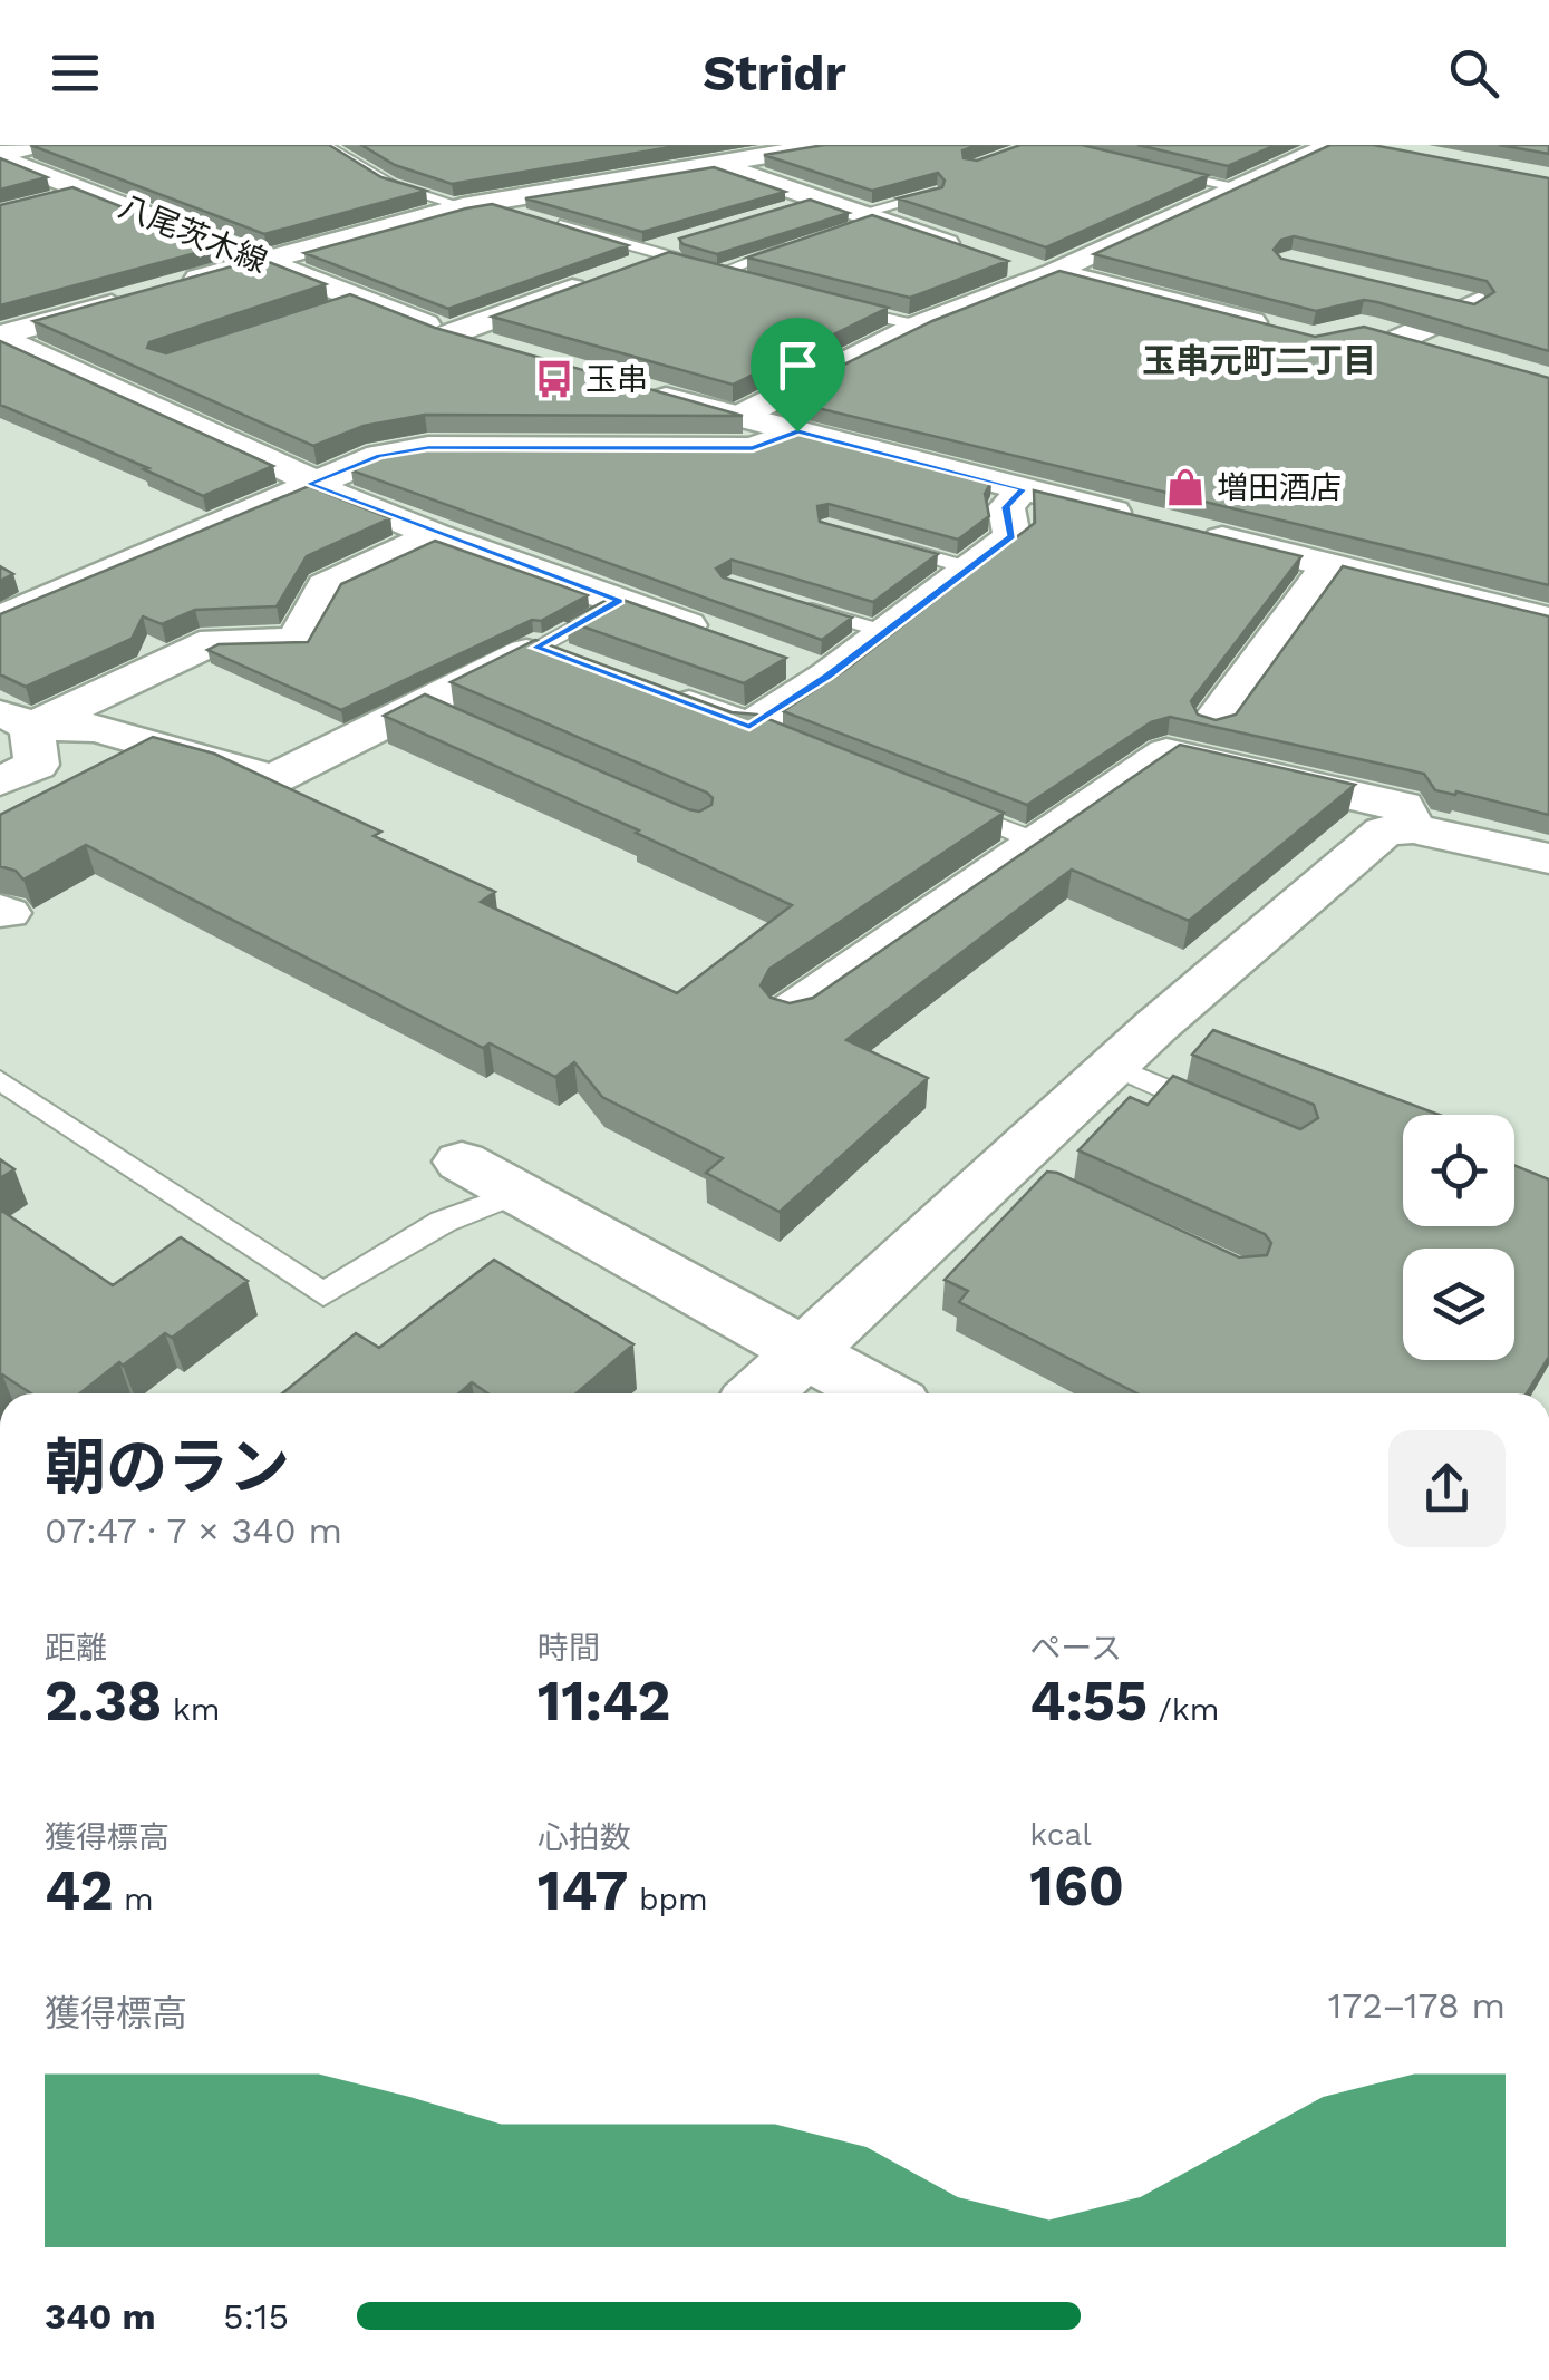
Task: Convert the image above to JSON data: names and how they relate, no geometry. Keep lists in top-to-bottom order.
{
  "streets": {
    "street": ["八尾茨木線"]
  },
  "districts": ["玉串元町二丁目"],
  "places": {
    "bus stop": ["玉串"],
    "shop": ["増田酒店"]
  },
  "page": {
    "header": "Stridr",
    "heading": ["朝のラン", "07:47 · 7 × 340 m"],
    "stats": [
      ["距離", "2.38 km"],
      ["時間", "11:42"],
      ["ペース", "4:55 /km"],
      ["獲得標高", "42 m"],
      ["心拍数", "147 bpm"],
      ["kcal", "160"]
    ],
    "chart": ["獲得標高", "172–178 m"],
    "list": [
      {
        "name": "340 m",
        "note": "5:15"
      }
    ]
  }
}
